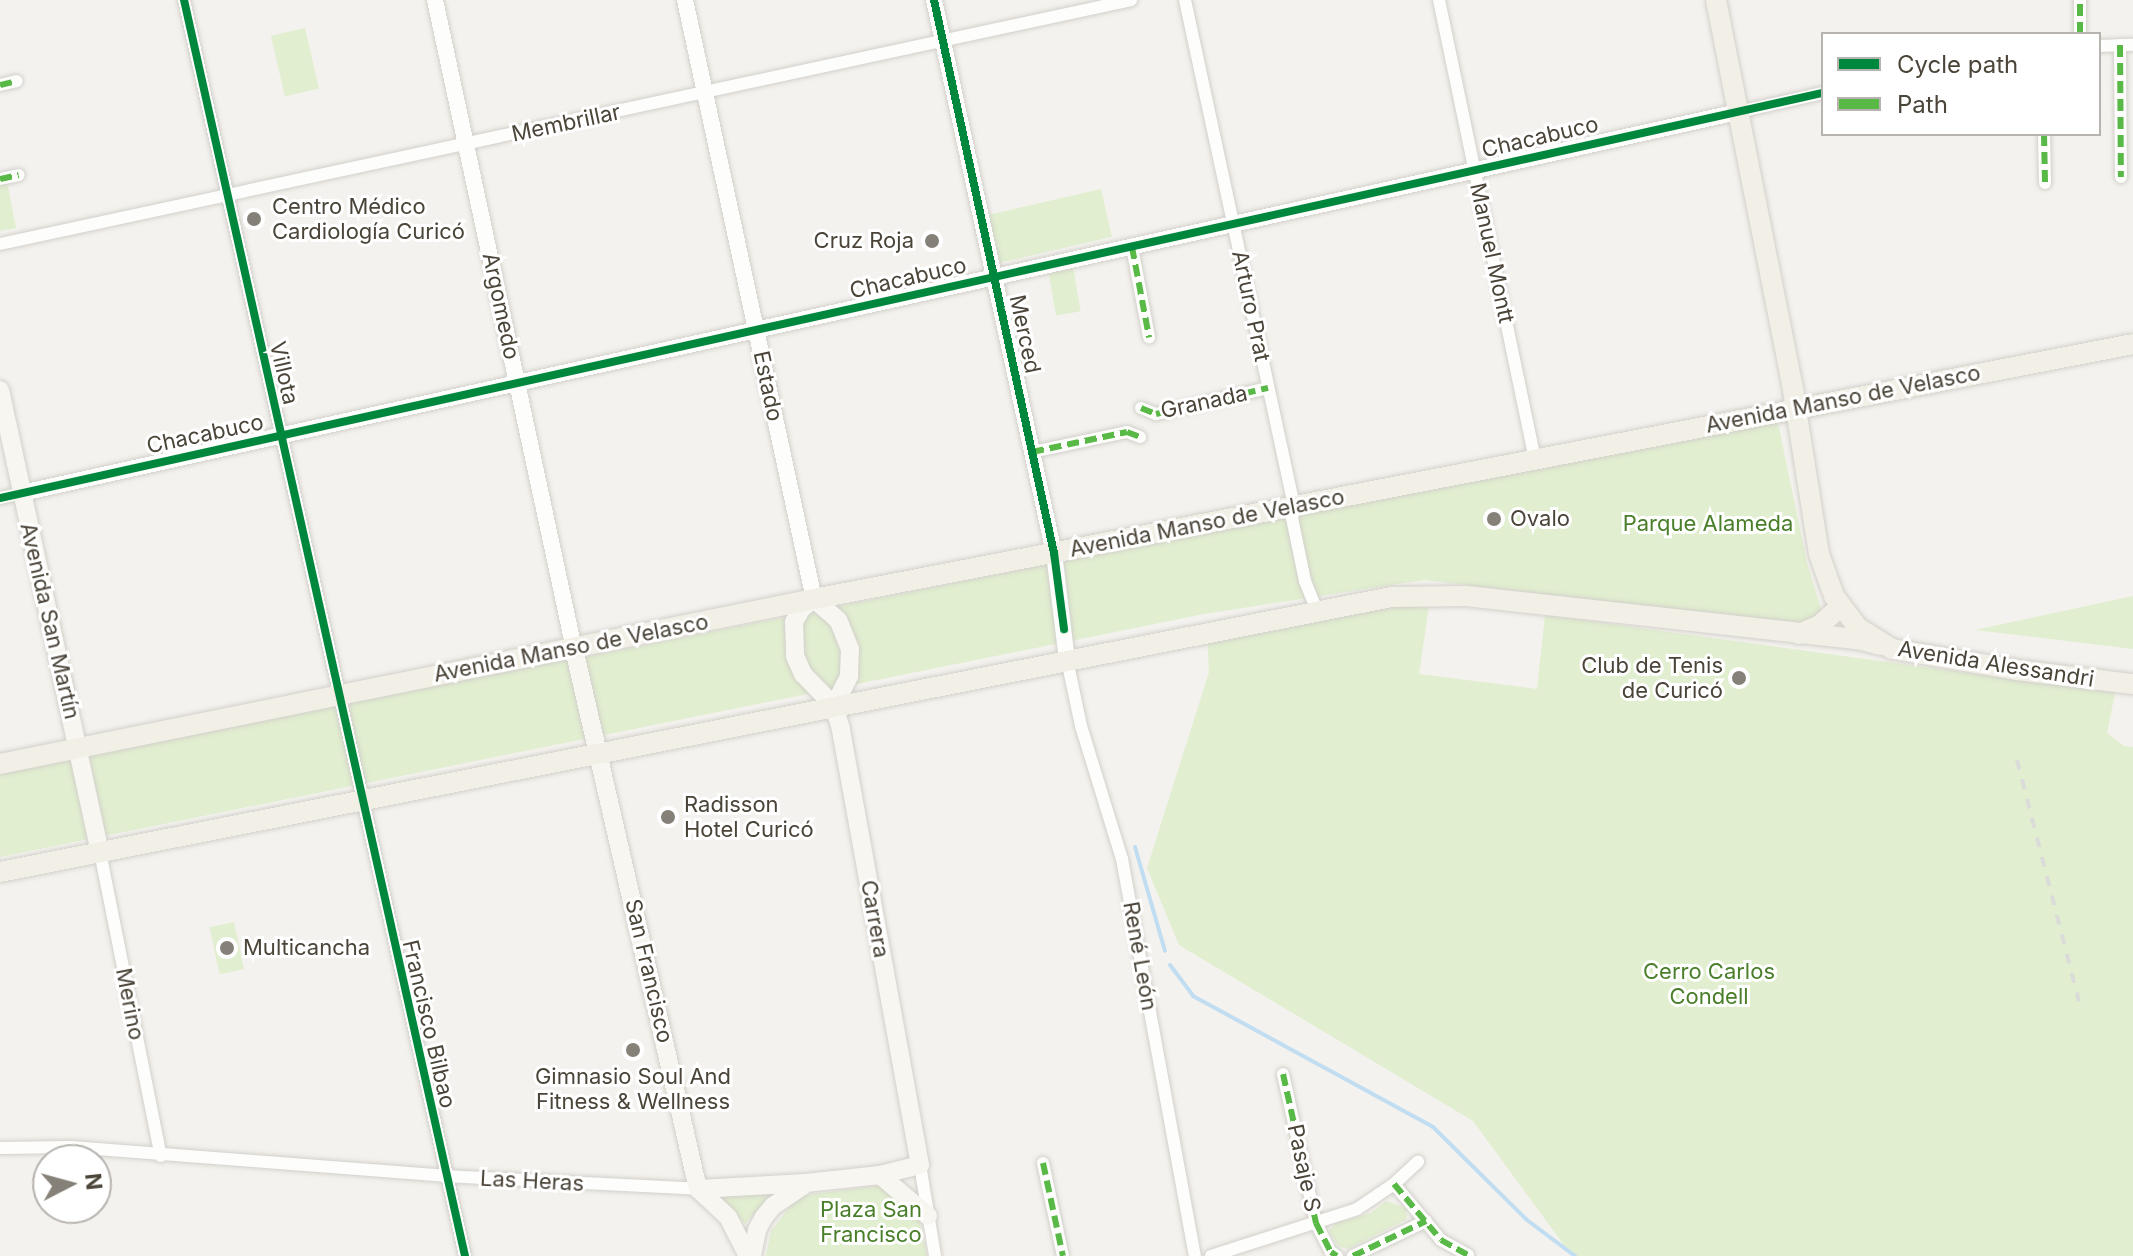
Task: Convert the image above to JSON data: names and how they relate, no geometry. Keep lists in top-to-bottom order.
{
  "streets": {
    "main road": [
      "Argomedo",
      "Avenida Manso de Velasco",
      "Avenida San Martín",
      "Avenida Alessandri",
      "Carrera",
      "San Francisco",
      "Las Heras"
    ],
    "street": [
      "Membrillar",
      "Chacabuco",
      "Manuel Montt",
      "Arturo Prat",
      "Merced",
      "Villota",
      "Estado",
      "Granada",
      "René León",
      "Merino",
      "Francisco Bilbao",
      "Pasaje S"
    ]
  },
  "crossings": [
    ["Membrillar", "Argomedo"],
    ["Membrillar", "Merced"],
    ["Membrillar", "Villota"],
    ["Membrillar", "Estado"],
    ["Chacabuco", "Manuel Montt"],
    ["Chacabuco", "Argomedo"],
    ["Chacabuco", "Arturo Prat"],
    ["Chacabuco", "Merced"],
    ["Chacabuco", "Villota"],
    ["Chacabuco", "Estado"],
    ["Chacabuco", "Avenida San Martín"],
    ["Chacabuco", "Avenida Alessandri"],
    ["Manuel Montt", "Avenida Manso de Velasco"],
    ["Argomedo", "Avenida Manso de Velasco"],
    ["Argomedo", "San Francisco"],
    ["Arturo Prat", "Avenida Manso de Velasco"],
    ["Arturo Prat", "Granada"],
    ["Merced", "Avenida Manso de Velasco"],
    ["Merced", "Granada"],
    ["Merced", "René León"],
    ["Villota", "Avenida Manso de Velasco"],
    ["Villota", "Francisco Bilbao"],
    ["Estado", "Avenida Manso de Velasco"],
    ["Avenida Manso de Velasco", "Avenida San Martín"],
    ["Avenida Manso de Velasco", "Avenida Alessandri"],
    ["Avenida San Martín", "Merino"],
    ["Carrera", "Las Heras"],
    ["San Francisco", "Las Heras"],
    ["Merino", "Las Heras"],
    ["Francisco Bilbao", "Las Heras"]
  ],
  "parks": ["Parque Alameda", "Cerro Carlos Condell", "Plaza San Francisco"],
  "places": [
    "Centro Médico Cardiología Curicó",
    "Cruz Roja",
    "Ovalo",
    "Club de Tenis de Curicó",
    "Radisson Hotel Curicó",
    "Multicancha",
    "Gimnasio Soul And Fitness & Wellness"
  ],
  "legend": ["Cycle path", "Path"],
  "north": "right"
}
